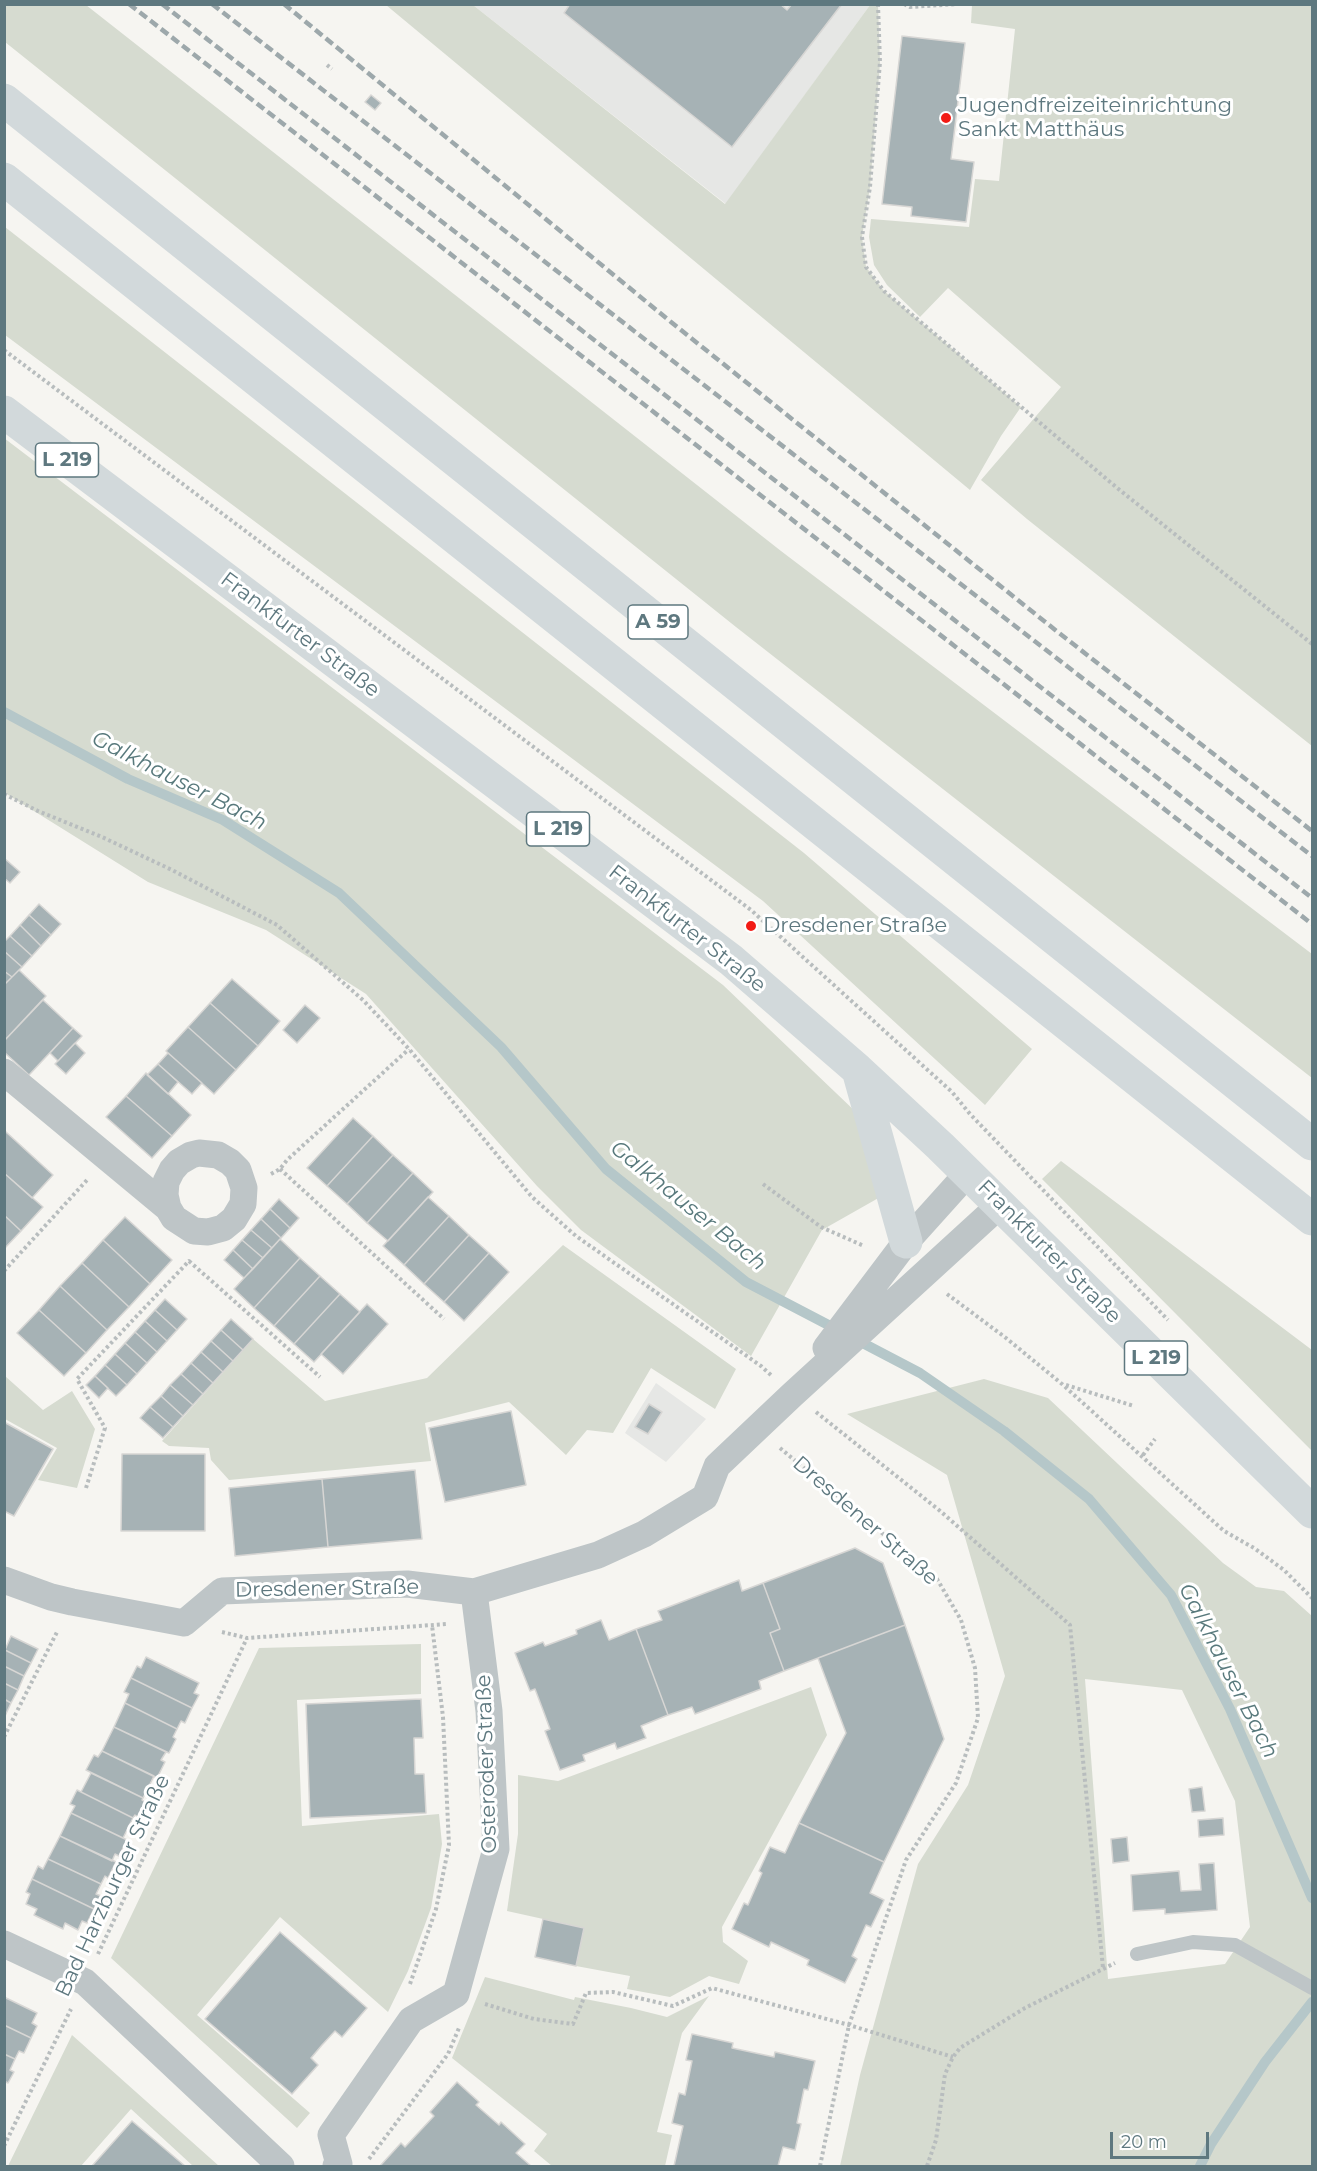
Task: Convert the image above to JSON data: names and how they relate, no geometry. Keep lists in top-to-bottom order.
{
  "streets": {
    "main road": ["L 219", "A 59", "Frankfurter Straße"],
    "street": ["Dresdener Straße", "Osteroder Straße"],
    "path": ["Bad Harzburger Straße"]
  },
  "crossings": [
    ["Frankfurter Straße", "Dresdener Straße"],
    ["Dresdener Straße", "Osteroder Straße"]
  ],
  "water": ["Galkhauser Bach"],
  "places": ["Jugendfreizeiteinrichtung Sankt Matthäus", "Dresdener Straße"],
  "scale_bar": "20 m"
}
